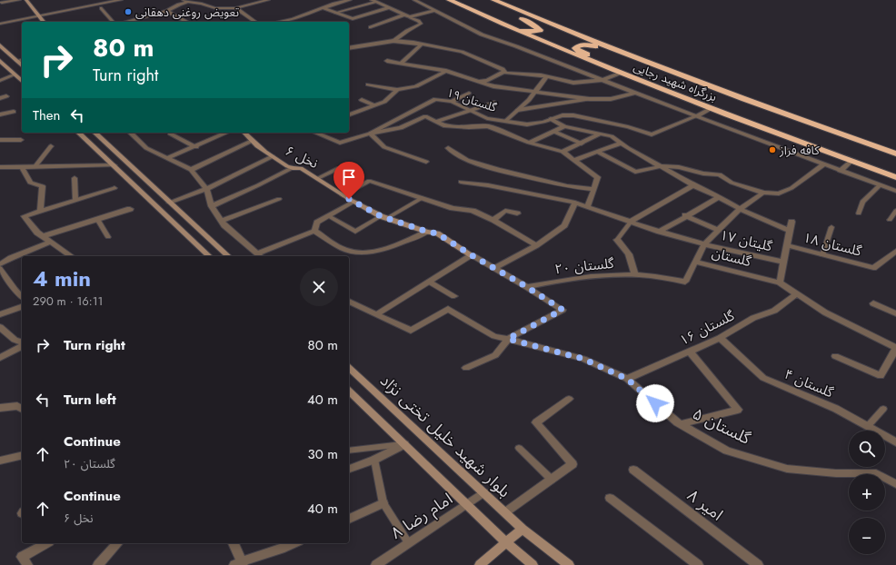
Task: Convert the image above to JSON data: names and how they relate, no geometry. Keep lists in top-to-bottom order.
{
  "streets": {
    "highway": ["بزرگراه شهید رجایی"],
    "street": [
      "نخل ۶",
      "گلیتان ۱۷",
      "گلستان ۱۸",
      "گلستان",
      "گلستان ۲۰",
      "گلستان ۱۶",
      "گلستان ۴",
      "گلستان ۵",
      "بلوار شهید خلیل تختی نژاد",
      "امیر ۸",
      "امام رضا ۸"
    ],
    "lane": ["گلستان ۱۹"]
  },
  "crossings": [
    ["گلیتان ۱۷", "گلستان"],
    ["گلستان", "گلستان ۲۰"],
    ["گلستان", "گلستان ۱۶"],
    ["گلستان ۱۶", "گلستان ۴"],
    ["گلستان ۱۶", "گلستان ۵"],
    ["بلوار شهید خلیل تختی نژاد", "امام رضا ۸"]
  ],
  "places": ["تعویض روغنی دهقانی", "کافه فراز"],
  "page": {
    "turn": ["80 m", "Turn right"],
    "then": "Then",
    "heading": ["4 min", "290 m · 16:11"],
    "list": [
      {
        "name": "Turn right",
        "value": "80 m"
      },
      {
        "name": "Turn left",
        "value": "40 m"
      },
      {
        "name": "Continue",
        "note": "گلستان ۲۰",
        "value": "30 m"
      },
      {
        "name": "Continue",
        "note": "نخل ۶",
        "value": "40 m"
      }
    ],
    "map_buttons": ["+", "−"]
  }
}
